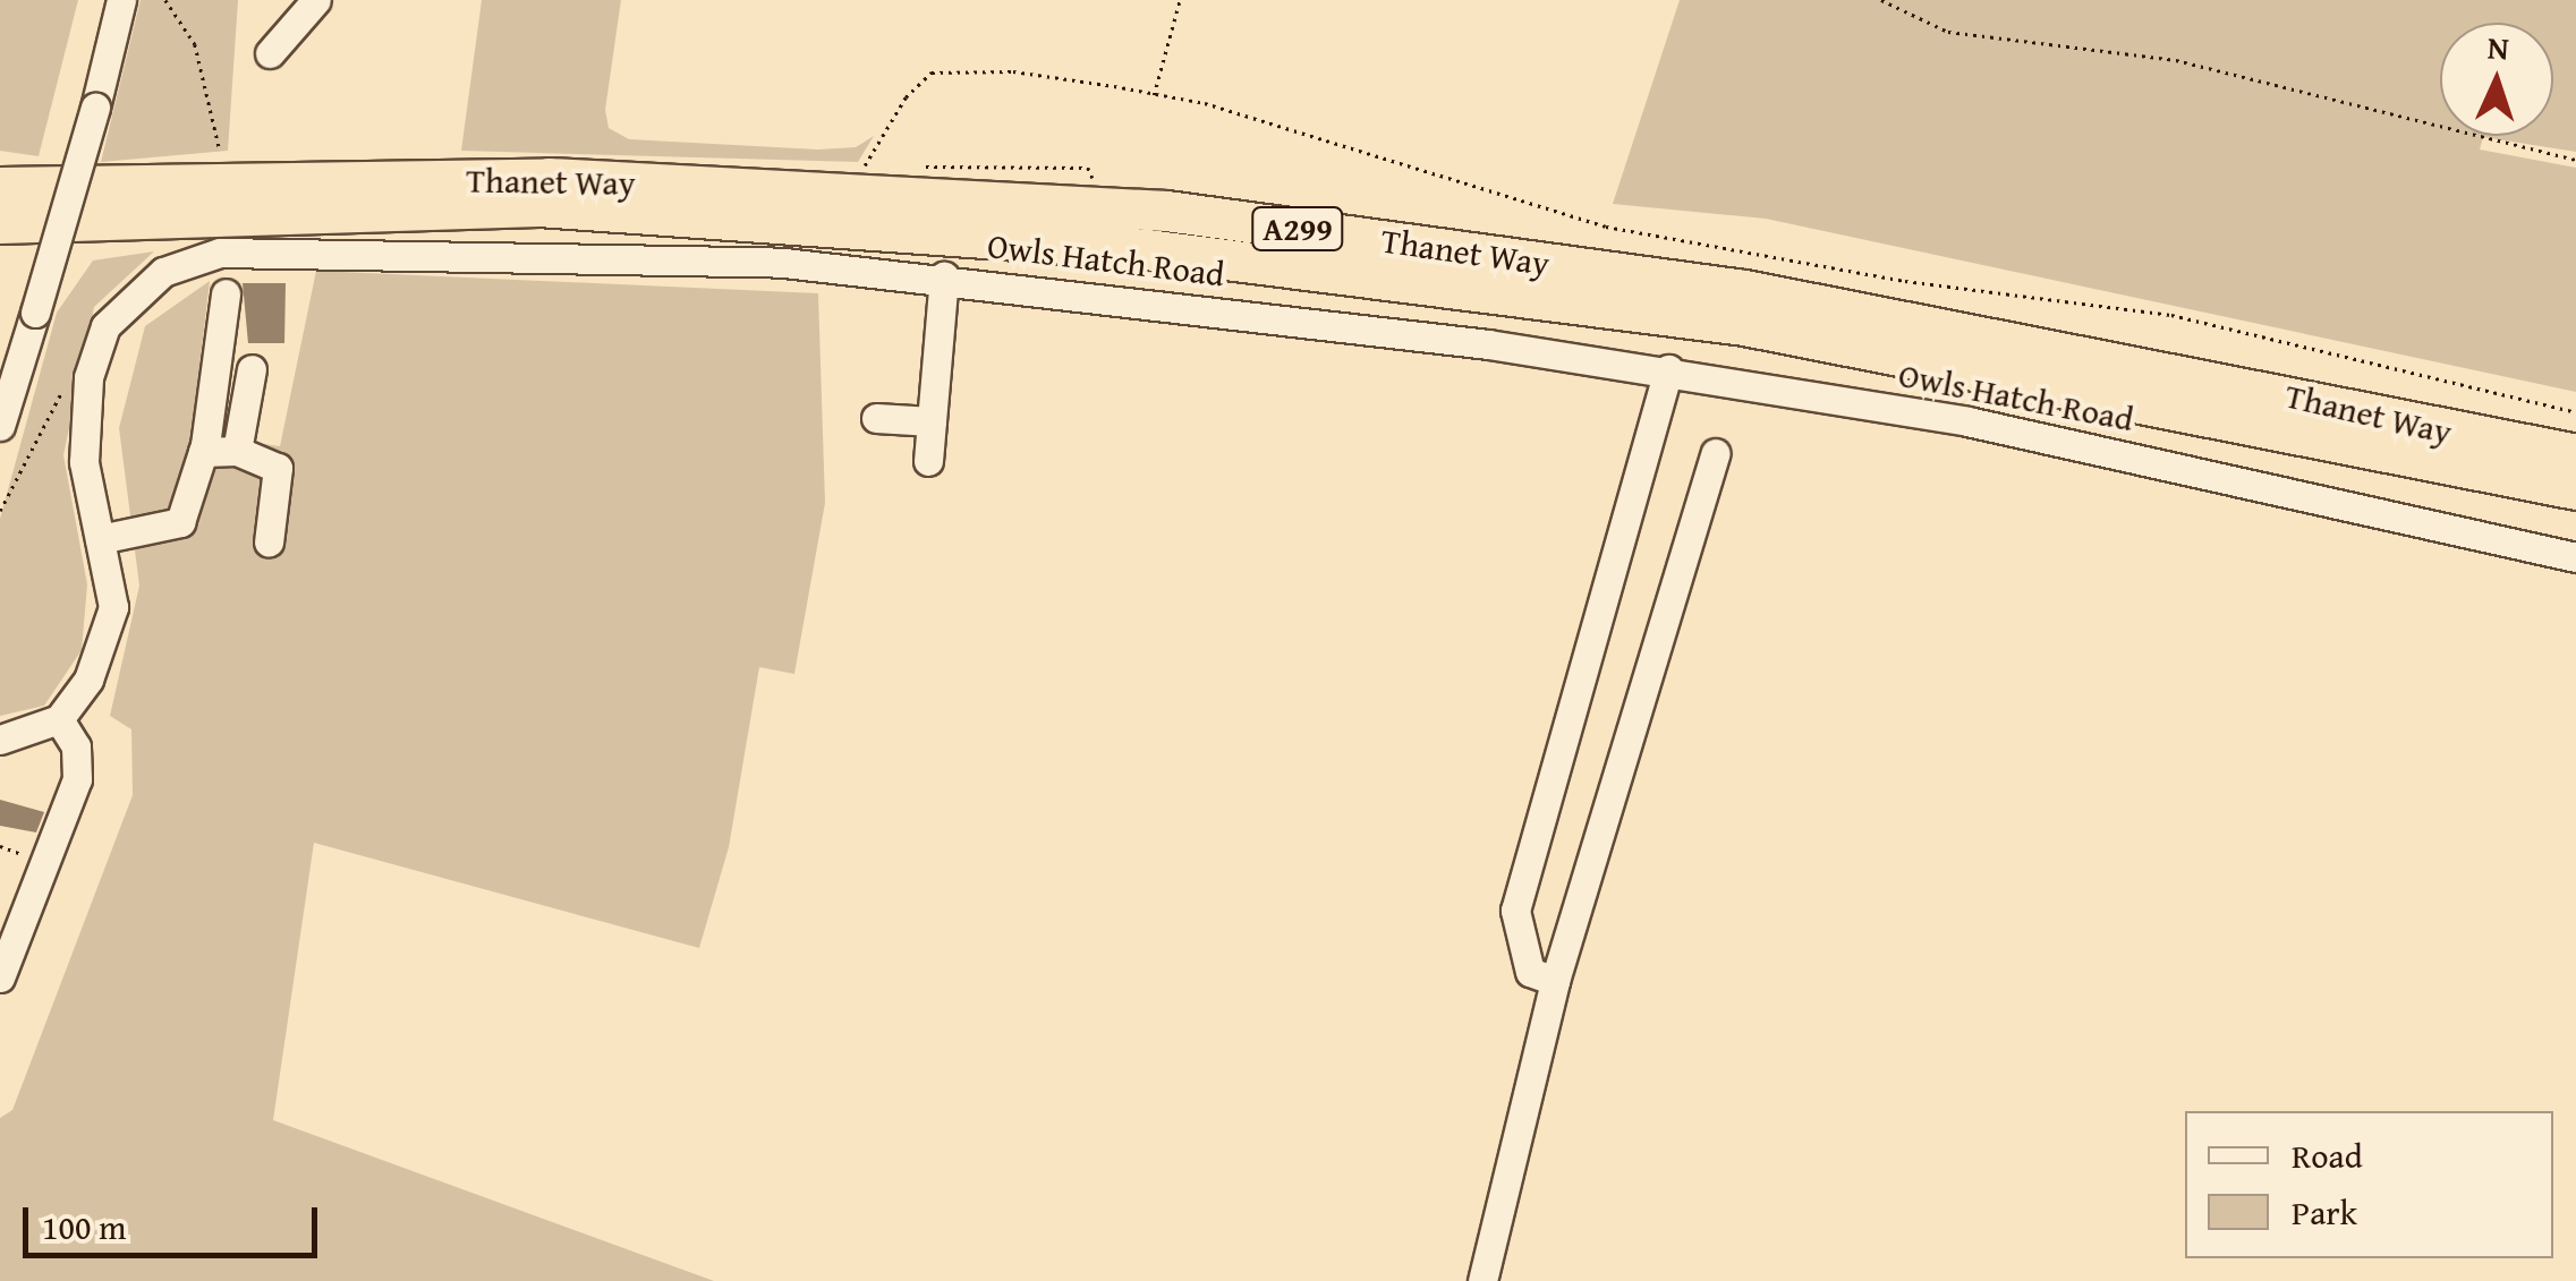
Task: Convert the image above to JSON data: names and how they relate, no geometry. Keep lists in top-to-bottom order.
{
  "streets": {
    "highway": ["Thanet Way", "A299"],
    "street": ["Owls Hatch Road"]
  },
  "legend": ["Road", "Park"],
  "scale_bar": "100 m",
  "north": "top"
}
